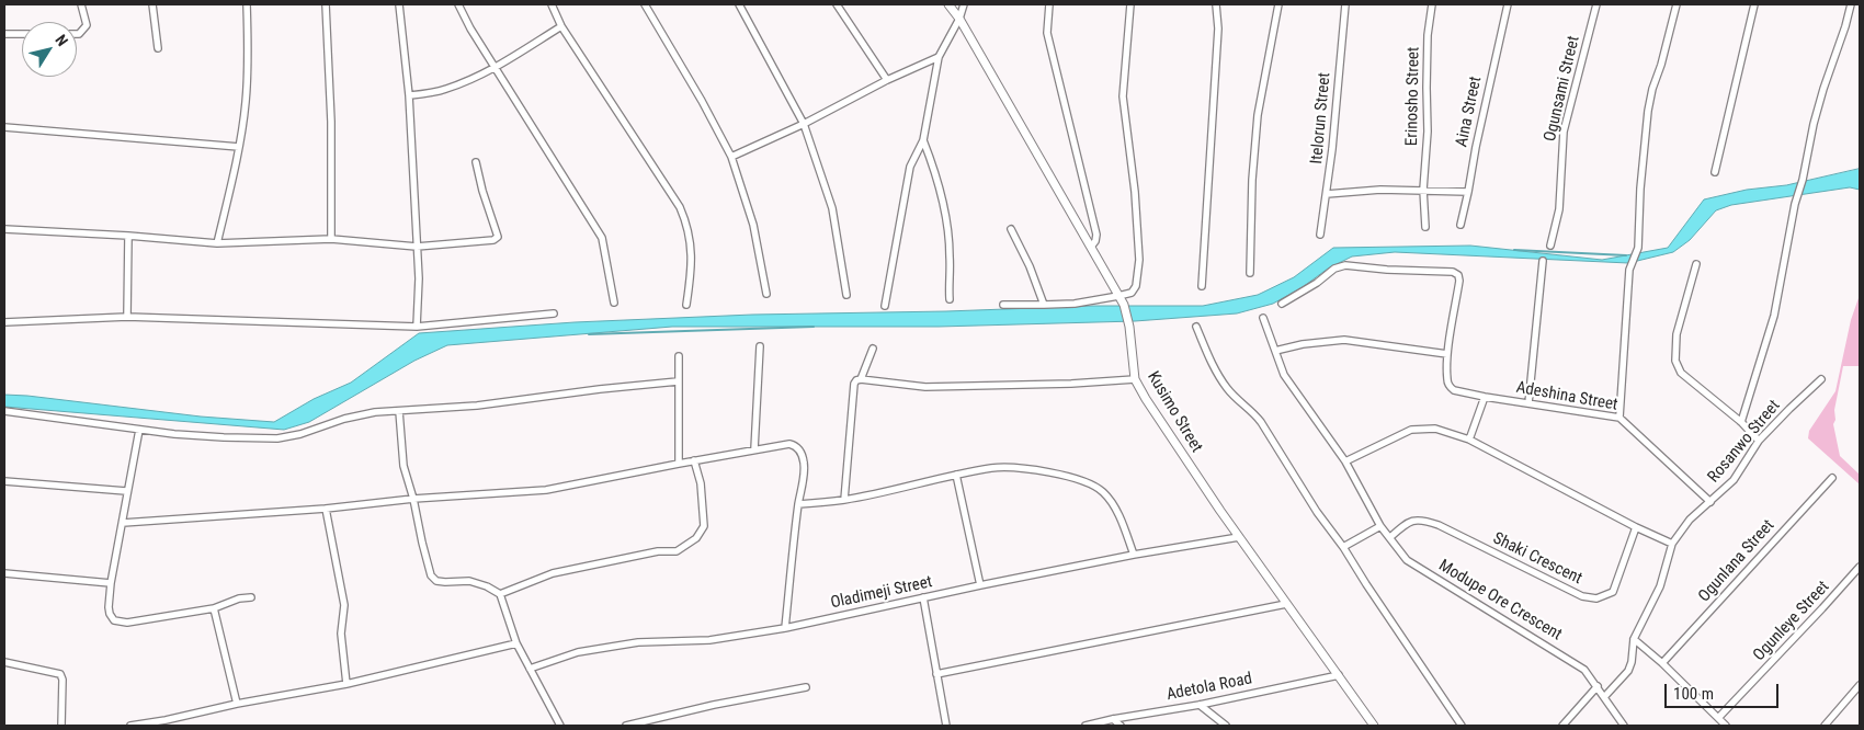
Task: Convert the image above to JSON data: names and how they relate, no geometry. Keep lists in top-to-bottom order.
{
  "streets": {
    "street": [
      "Ogunsami Street",
      "Erinosho Street",
      "Aina Street",
      "Itelorun Street",
      "Adeshina Street",
      "Kusimo Street",
      "Rosanwo Street",
      "Shaki Crescent",
      "Ogunlana Street",
      "Oladimeji Street",
      "Modupe Ore Crescent",
      "Ogunleye Street",
      "Adetola Road"
    ]
  },
  "crossings": [
    ["Adeshina Street", "Rosanwo Street"],
    ["Kusimo Street", "Oladimeji Street"],
    ["Kusimo Street", "Adetola Road"],
    ["Rosanwo Street", "Modupe Ore Crescent"],
    ["Shaki Crescent", "Modupe Ore Crescent"]
  ],
  "scale_bar": "100 m",
  "north": "top right"
}
